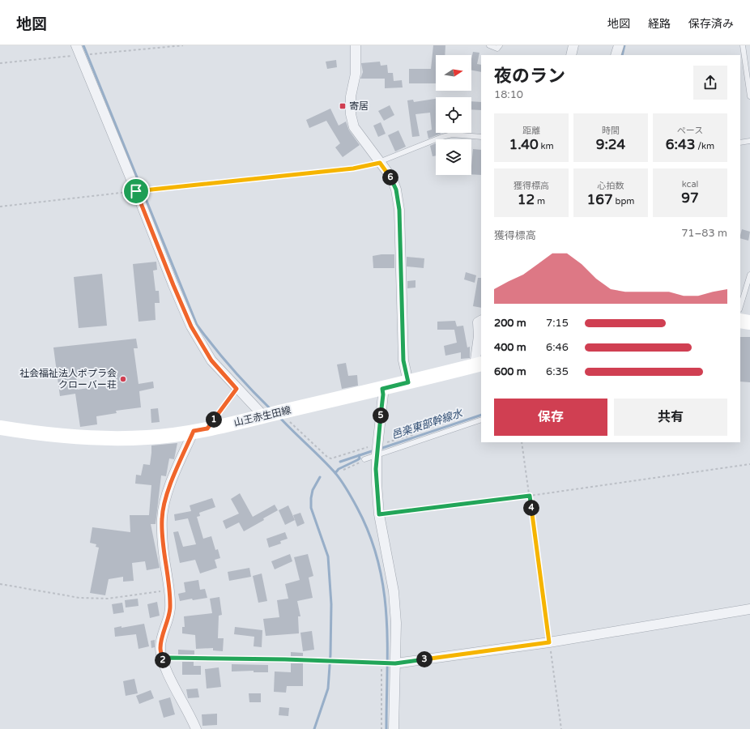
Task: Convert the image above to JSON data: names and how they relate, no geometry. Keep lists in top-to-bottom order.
{
  "streets": {
    "main road": ["山王赤生田線"]
  },
  "water": ["邑楽東部幹線水"],
  "places": {
    "transit": ["寄居"],
    "other": ["社会福祉法人ポプラ会 クローバー荘"]
  },
  "north": "right",
  "page": {
    "header": "地図",
    "nav": ["地図", "経路", "保存済み"],
    "heading": ["夜のラン", "18:10"],
    "stats": [
      ["距離", "1.40 km"],
      ["時間", "9:24"],
      ["ペース", "6:43 /km"],
      ["獲得標高", "12 m"],
      ["心拍数", "167 bpm"],
      ["kcal", "97"]
    ],
    "pins": [
      "6",
      "5",
      "1",
      "4",
      "3",
      "2"
    ],
    "chart": ["獲得標高", "71–83 m"],
    "list": [
      {
        "name": "200 m",
        "note": "7:15"
      },
      {
        "name": "400 m",
        "note": "6:46"
      },
      {
        "name": "600 m",
        "note": "6:35"
      }
    ],
    "buttons": ["保存", "共有"]
  }
}
